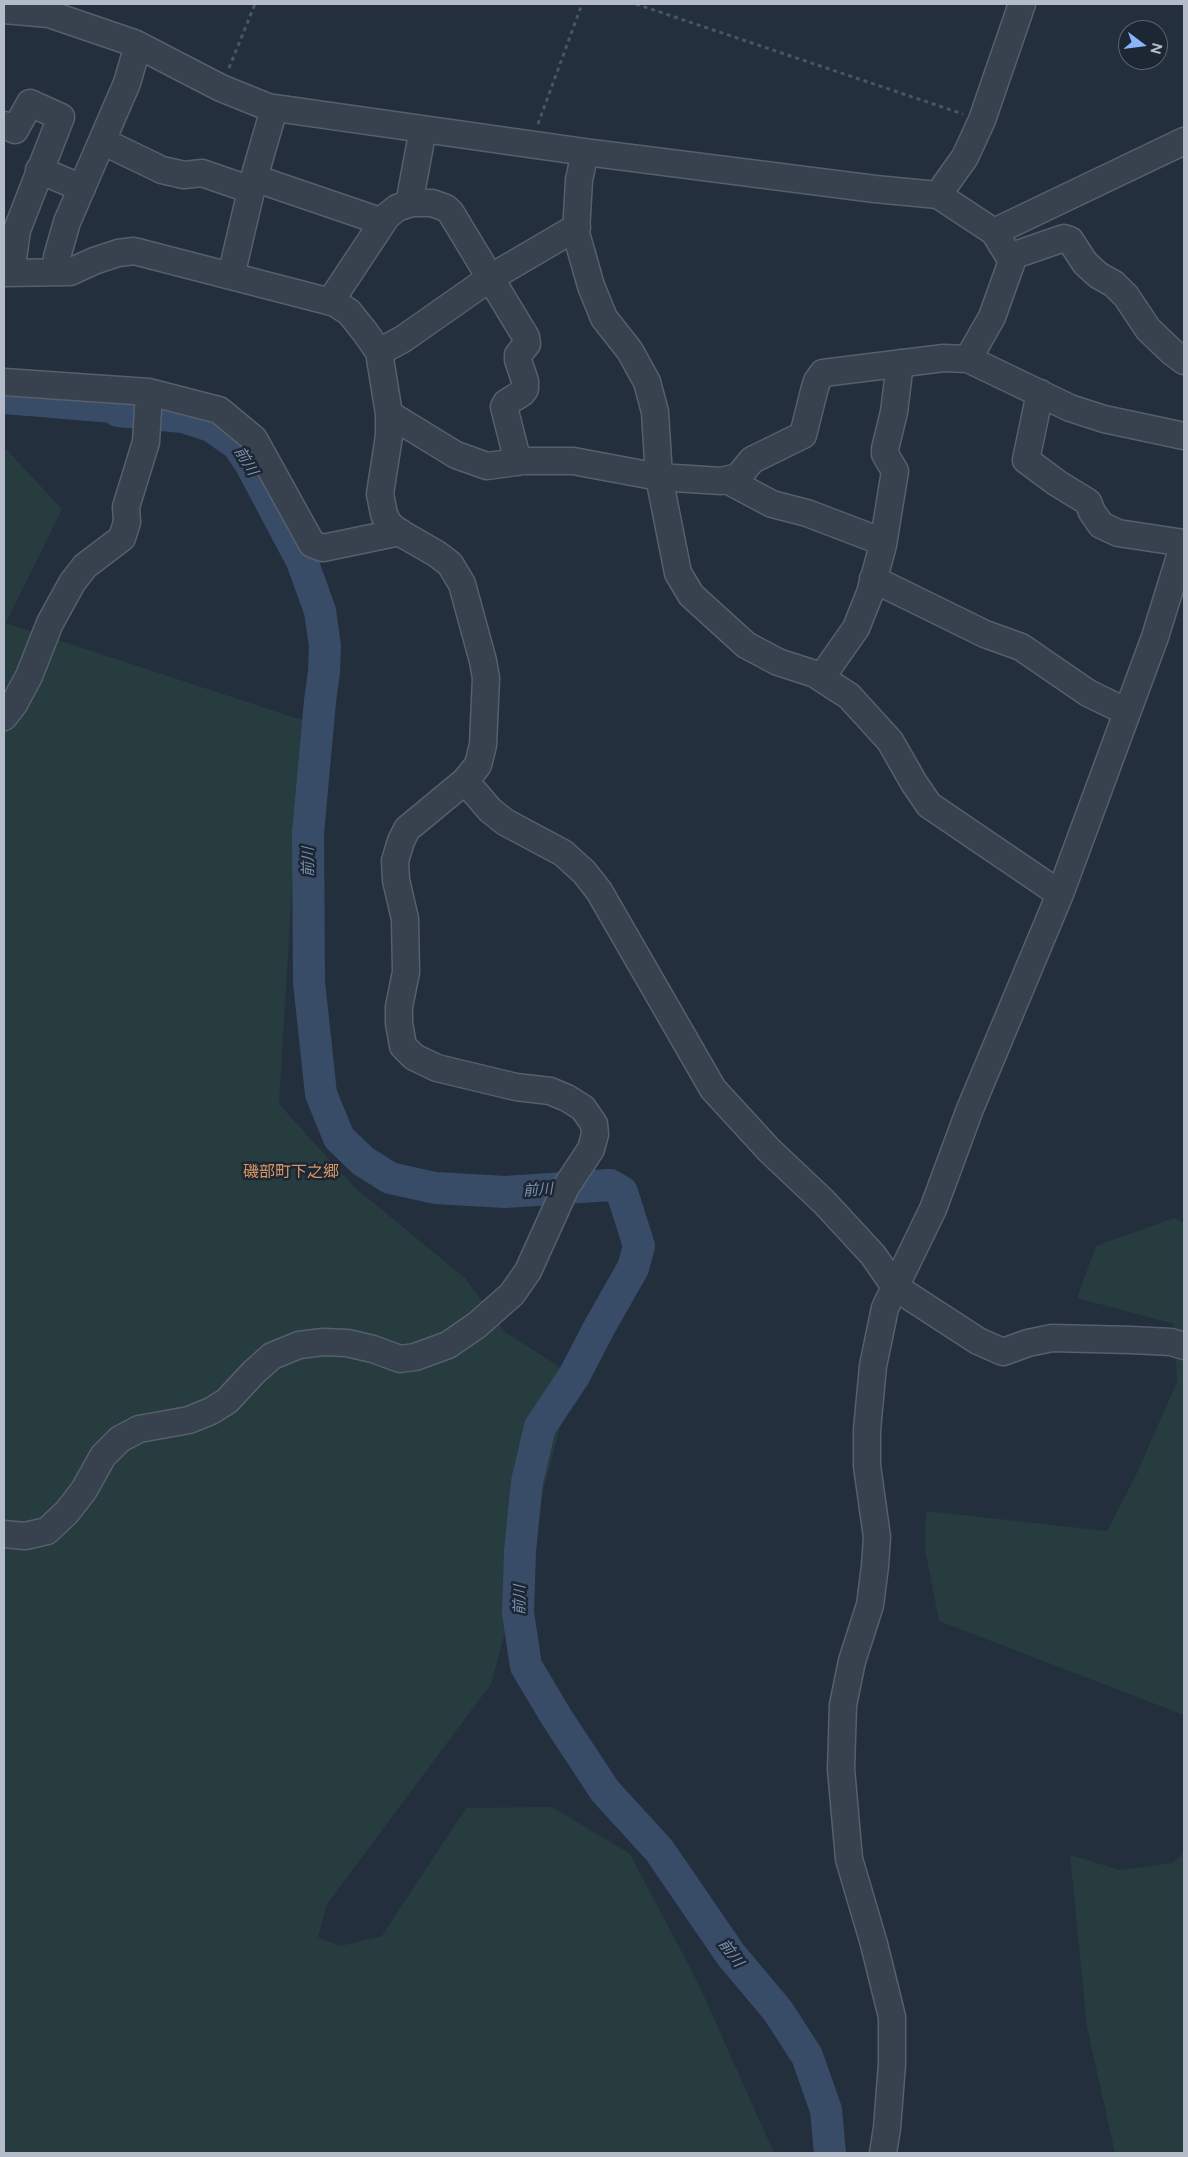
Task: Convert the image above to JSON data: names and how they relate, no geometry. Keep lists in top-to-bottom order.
{
  "districts": ["磯部町下之郷"],
  "water": ["前川"],
  "north": "right"
}
